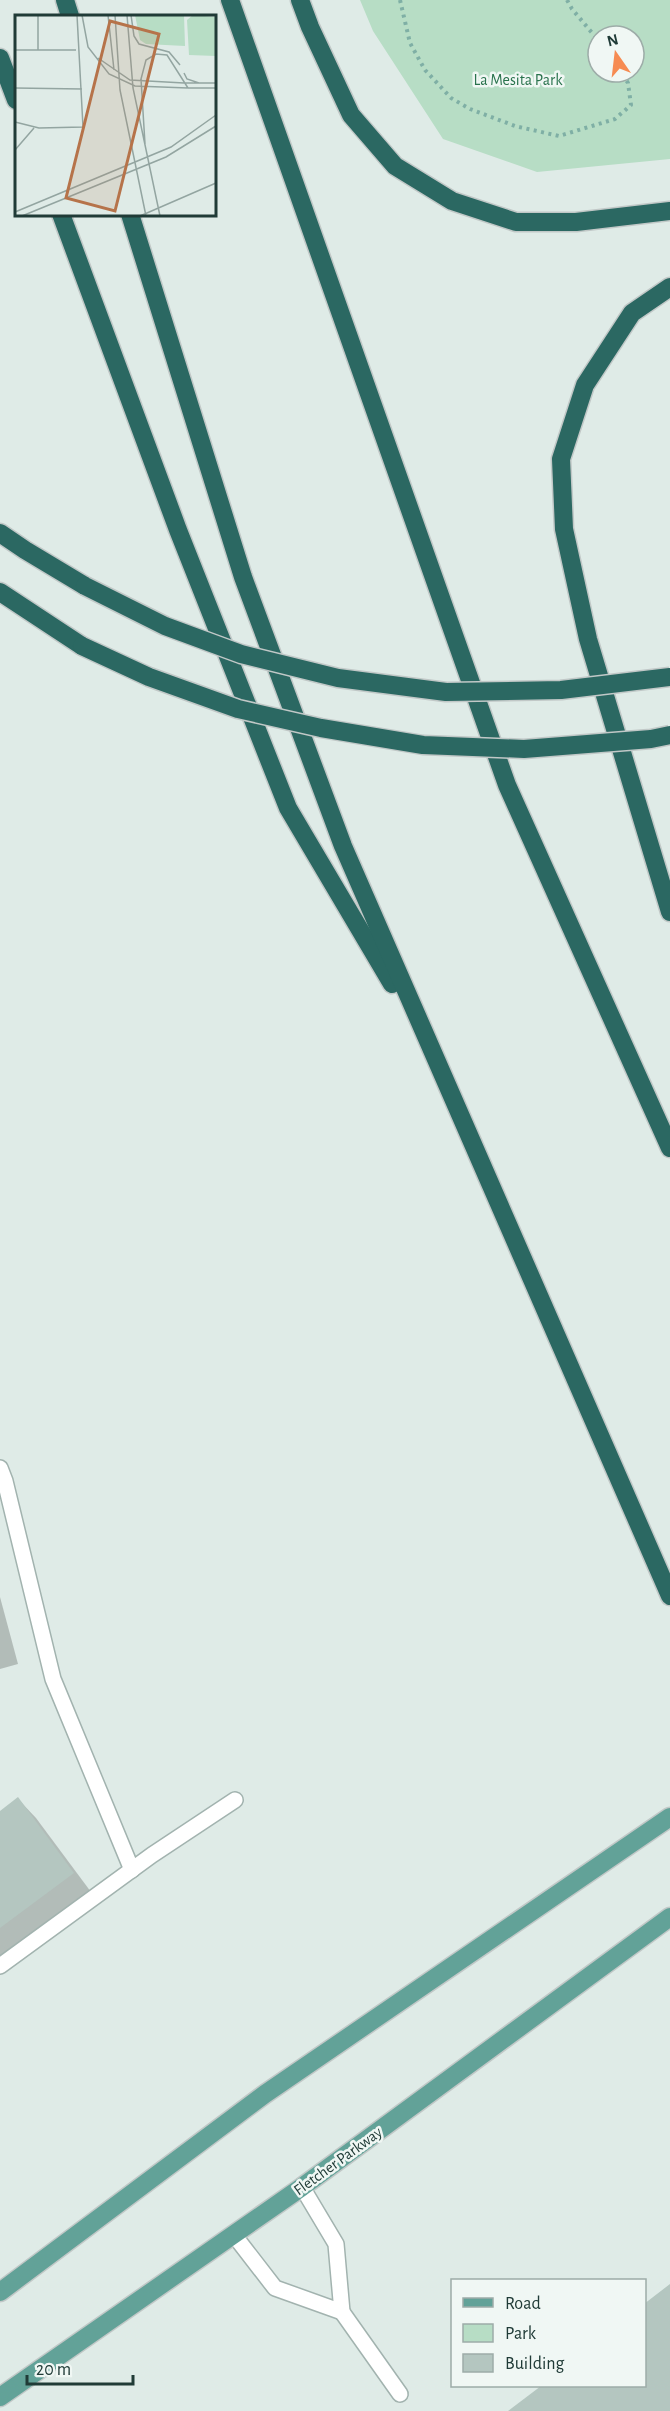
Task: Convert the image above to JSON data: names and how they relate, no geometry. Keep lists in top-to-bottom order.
{
  "streets": {
    "main road": ["Fletcher Parkway"]
  },
  "parks": ["La Mesita Park"],
  "legend": ["Road", "Park", "Building"],
  "scale_bar": "20 m",
  "north": "top"
}
